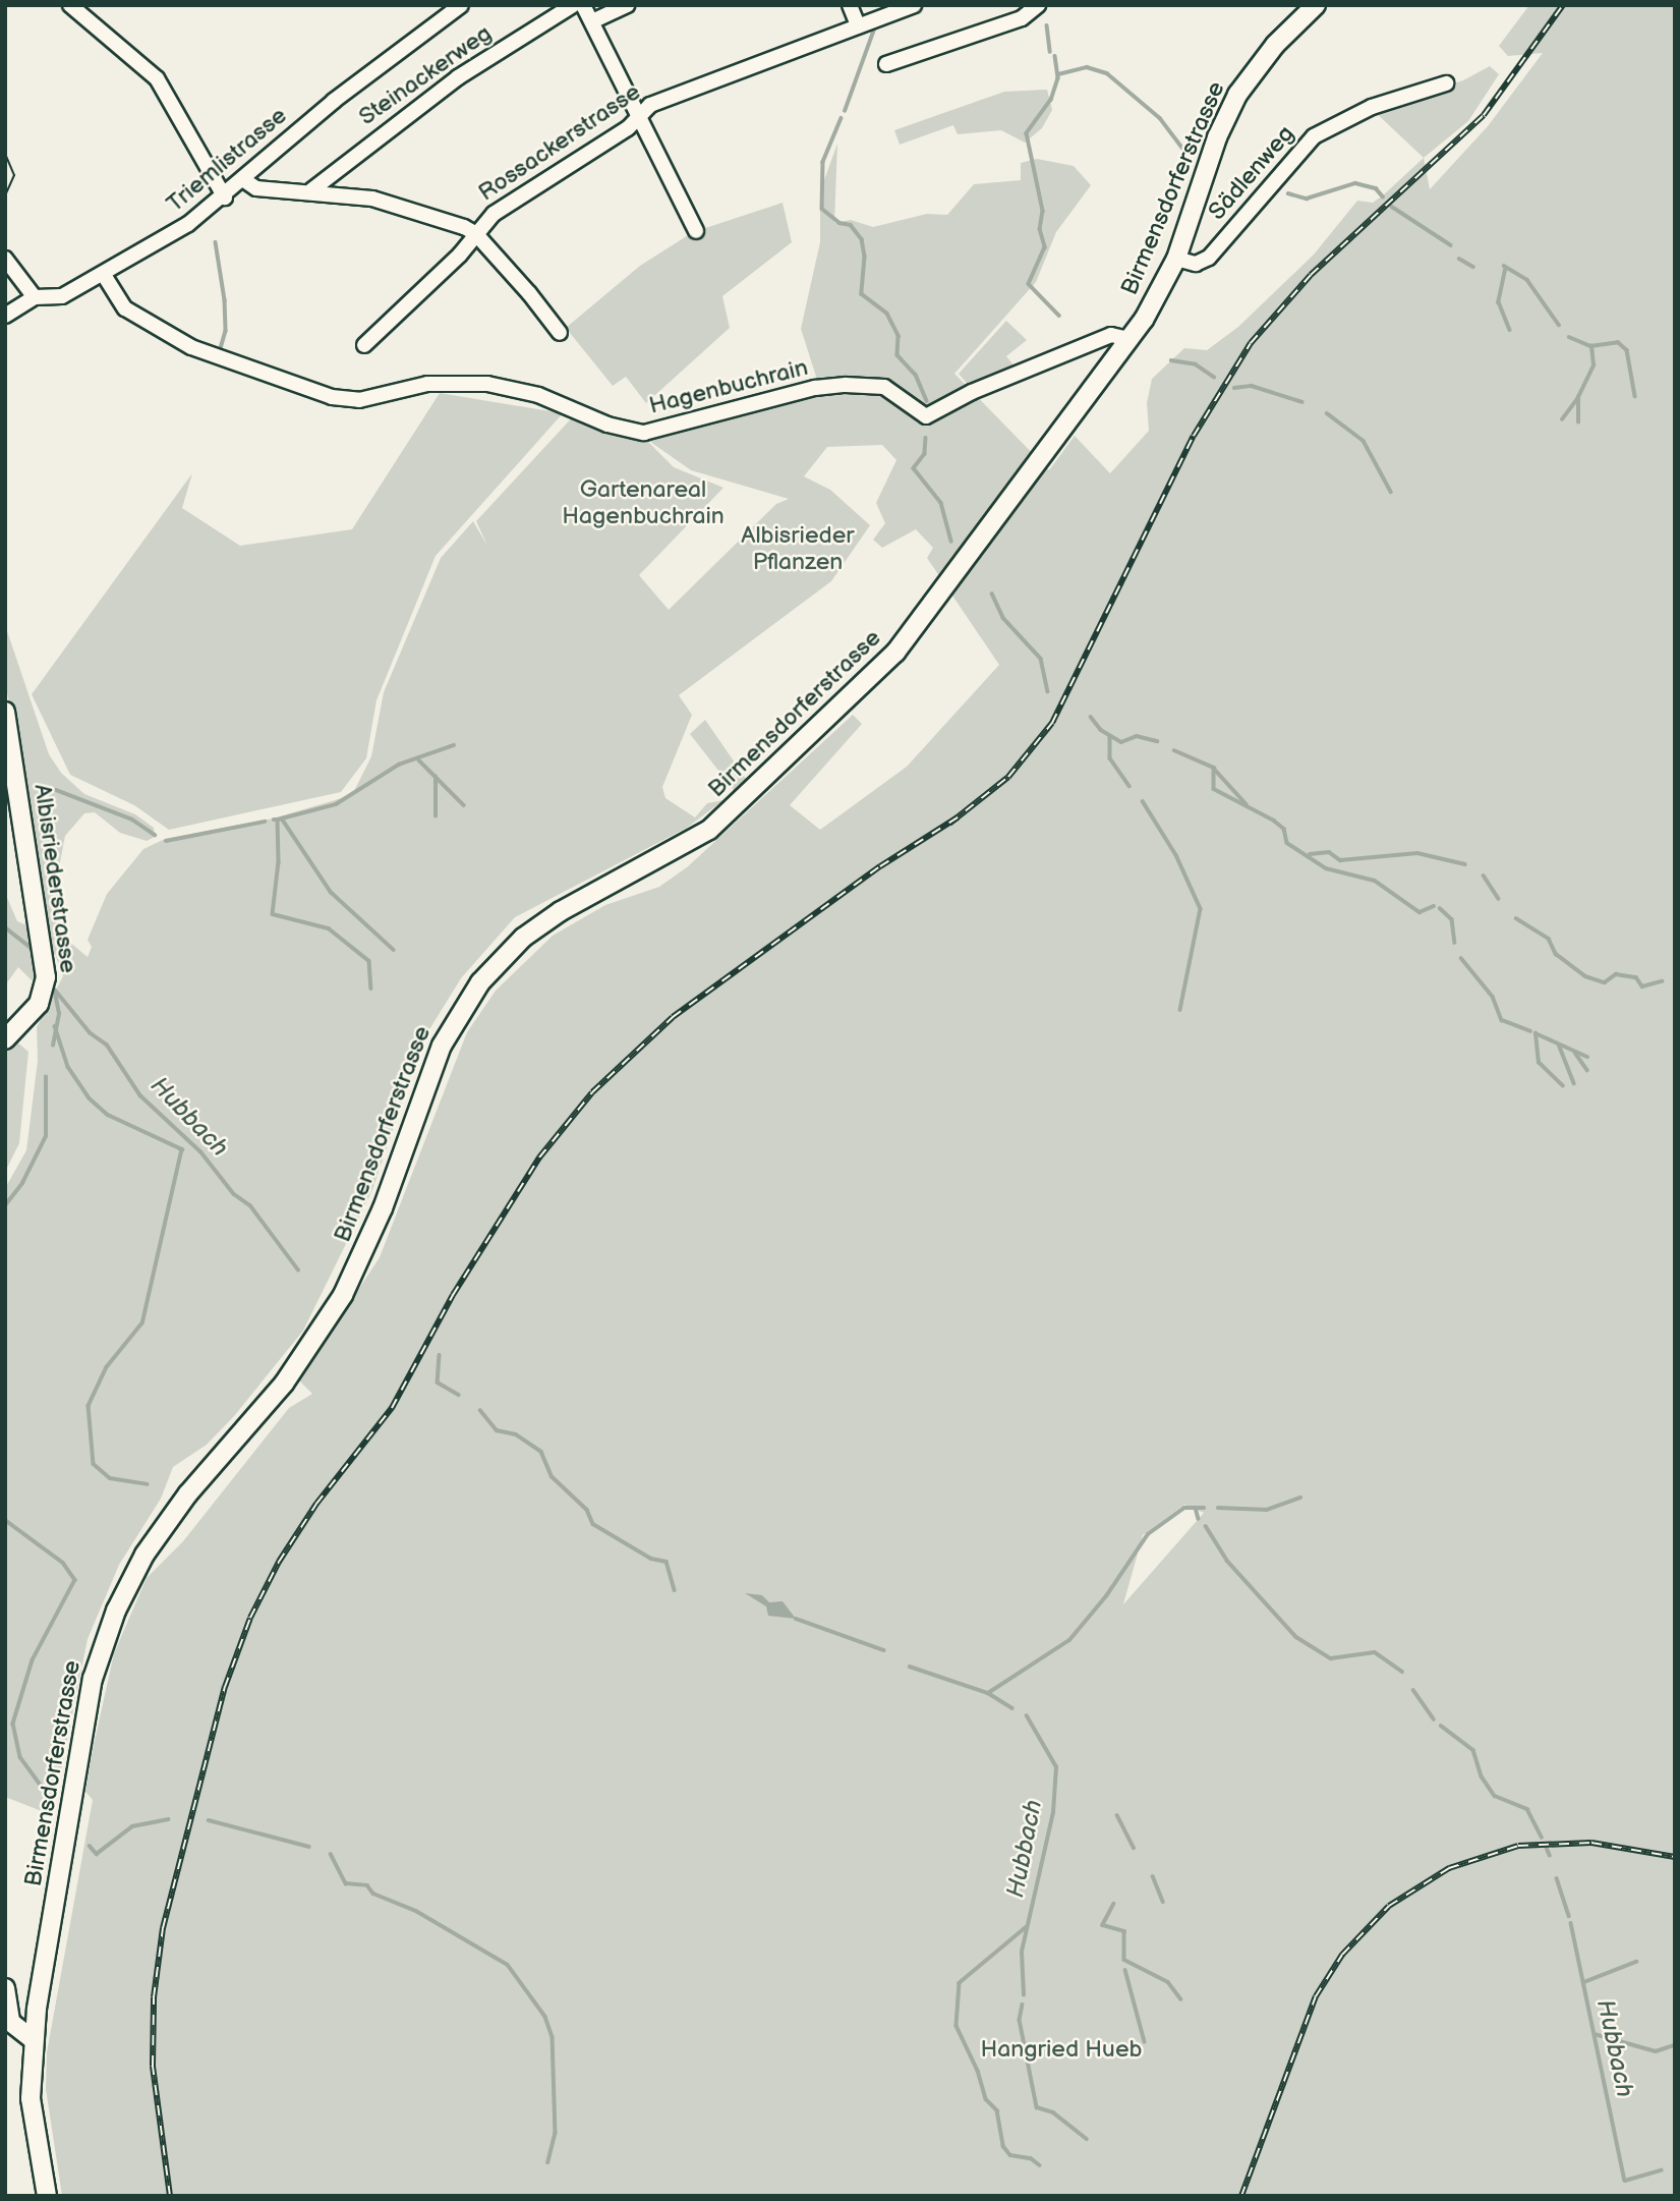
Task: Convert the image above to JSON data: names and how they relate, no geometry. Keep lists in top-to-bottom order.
{
  "streets": {
    "main road": ["Birmensdorferstrasse", "Albisriederstrasse"],
    "street": [
      "Steinackerweg",
      "Rossackerstrasse",
      "Triemlistrasse",
      "Sädlenweg",
      "Hagenbuchrain"
    ]
  },
  "crossings": [
    ["Triemlistrasse", "Hagenbuchrain"],
    ["Sädlenweg", "Birmensdorferstrasse"],
    ["Birmensdorferstrasse", "Hagenbuchrain"]
  ],
  "water": ["Hubbach"],
  "parks": ["Gartenareal Hagenbuchrain", "Albisrieder Pflanzen", "Hangried Hueb"]
}
